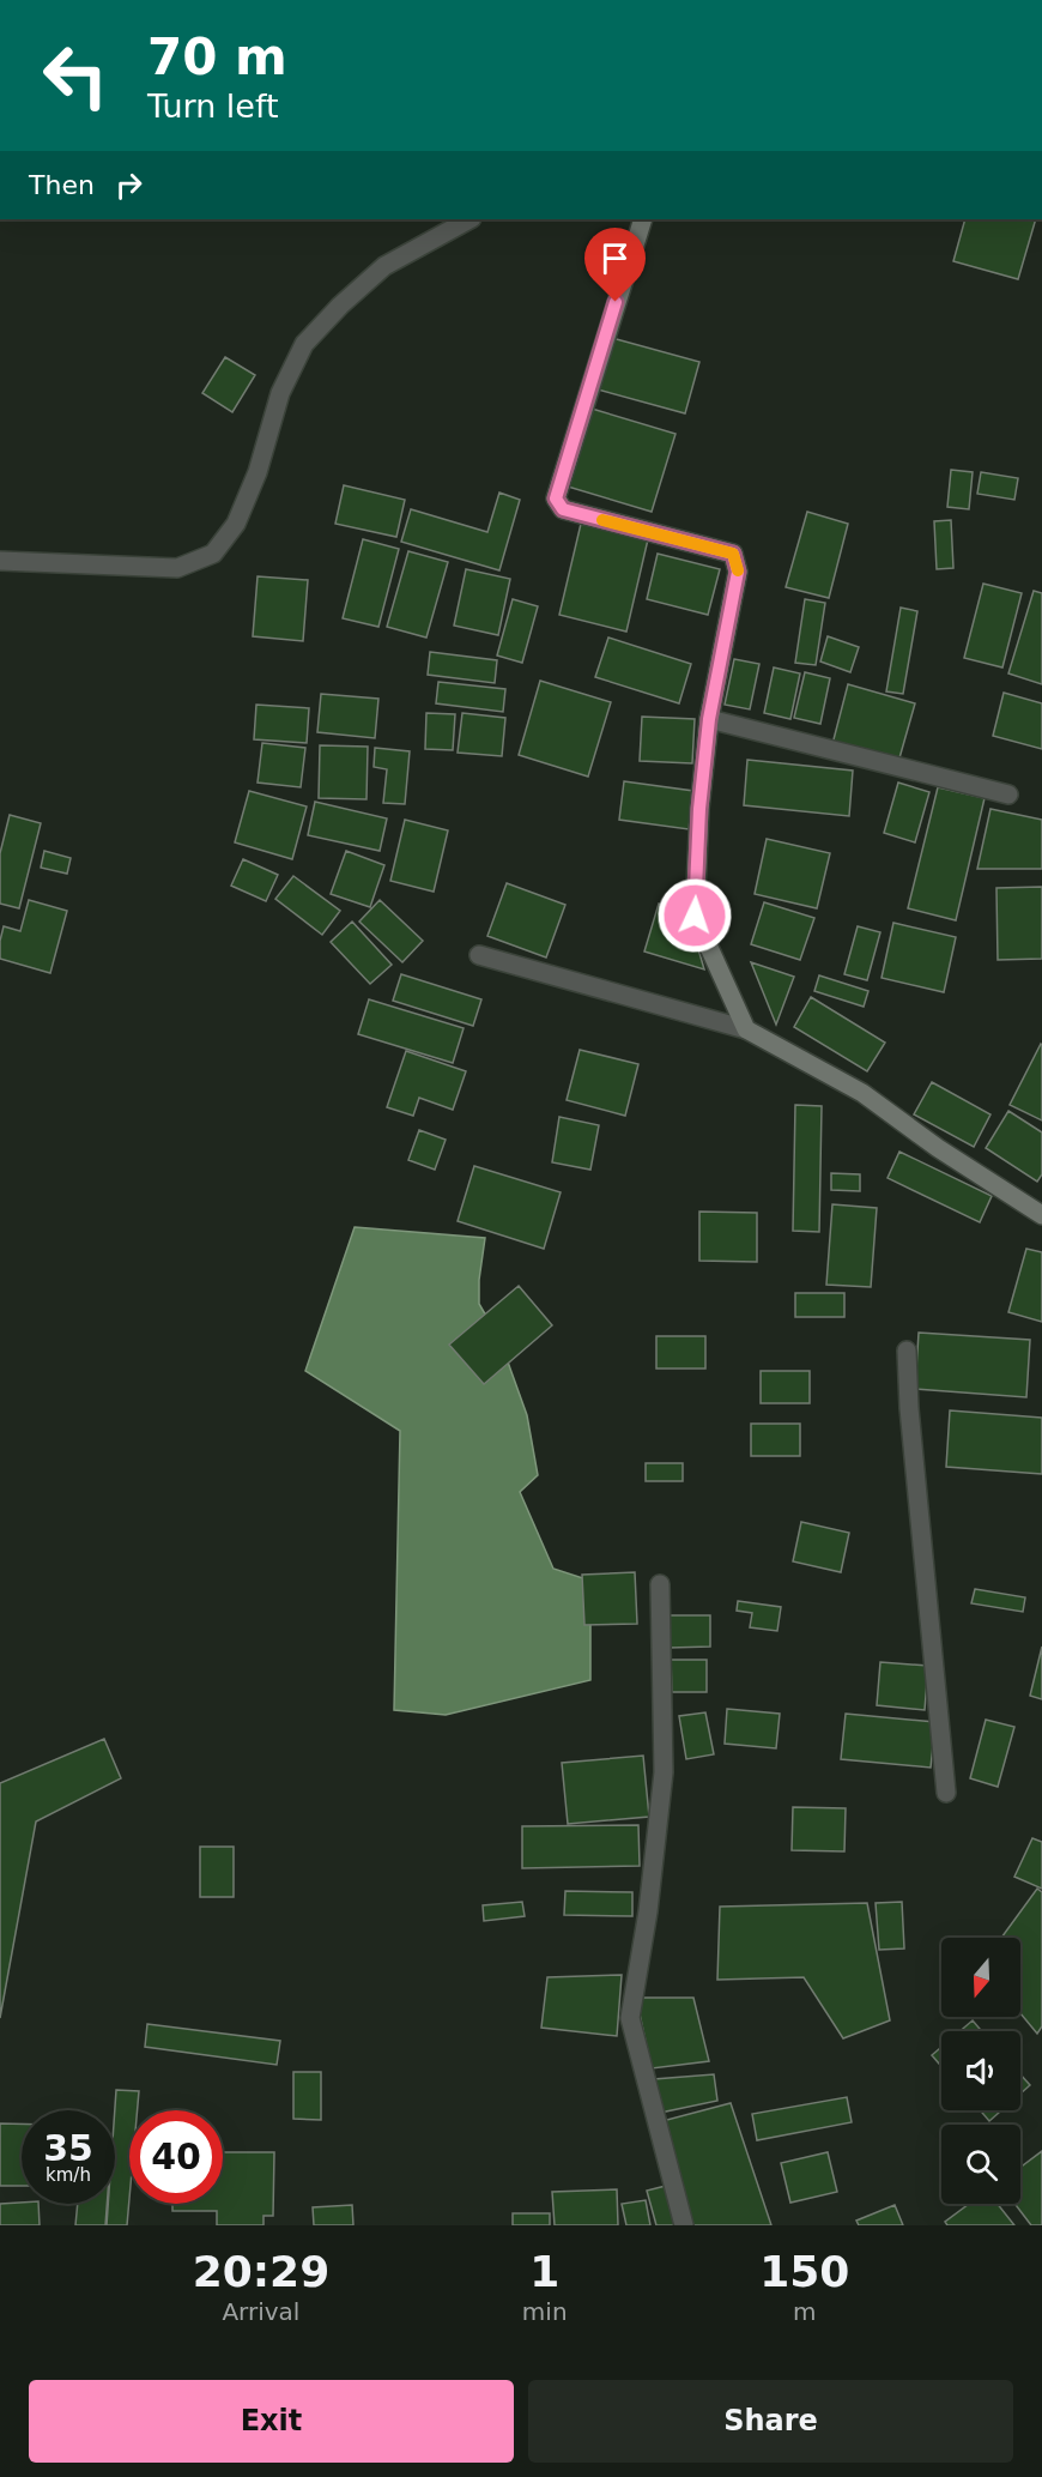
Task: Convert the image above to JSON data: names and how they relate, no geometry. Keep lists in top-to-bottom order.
{
  "north": "bottom",
  "page": {
    "turn": ["70 m", "Turn left"],
    "then": "Then",
    "speed": "35 km/h",
    "limit": "40",
    "eta": [
      "20:29",
      "Arrival",
      "1",
      "min",
      "150",
      "m"
    ],
    "buttons": ["Exit", "Share"]
  }
}
